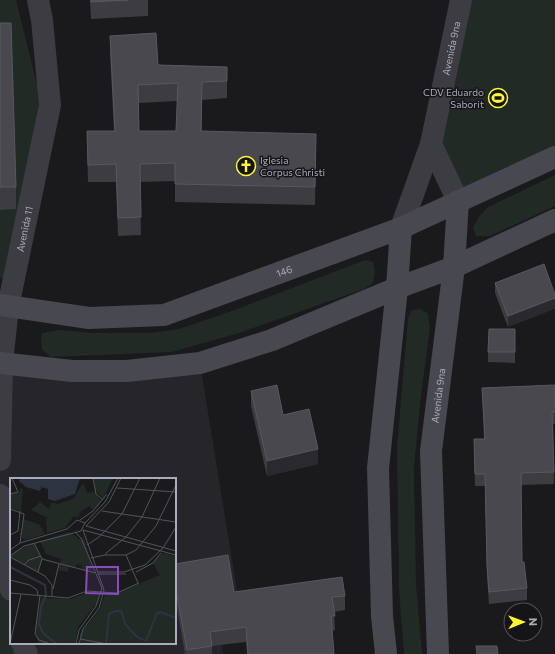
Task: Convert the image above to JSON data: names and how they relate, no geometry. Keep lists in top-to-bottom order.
{
  "streets": {
    "main road": ["Avenida 9na", "146"],
    "street": ["Avenida 11"]
  },
  "crossings": [
    ["Avenida 9na", "146"],
    ["Avenida 11", "146"]
  ],
  "places": {
    "sports": ["CDV Eduardo Saborit"],
    "church": ["Iglesia Corpus Christi"]
  },
  "north": "right"
}
